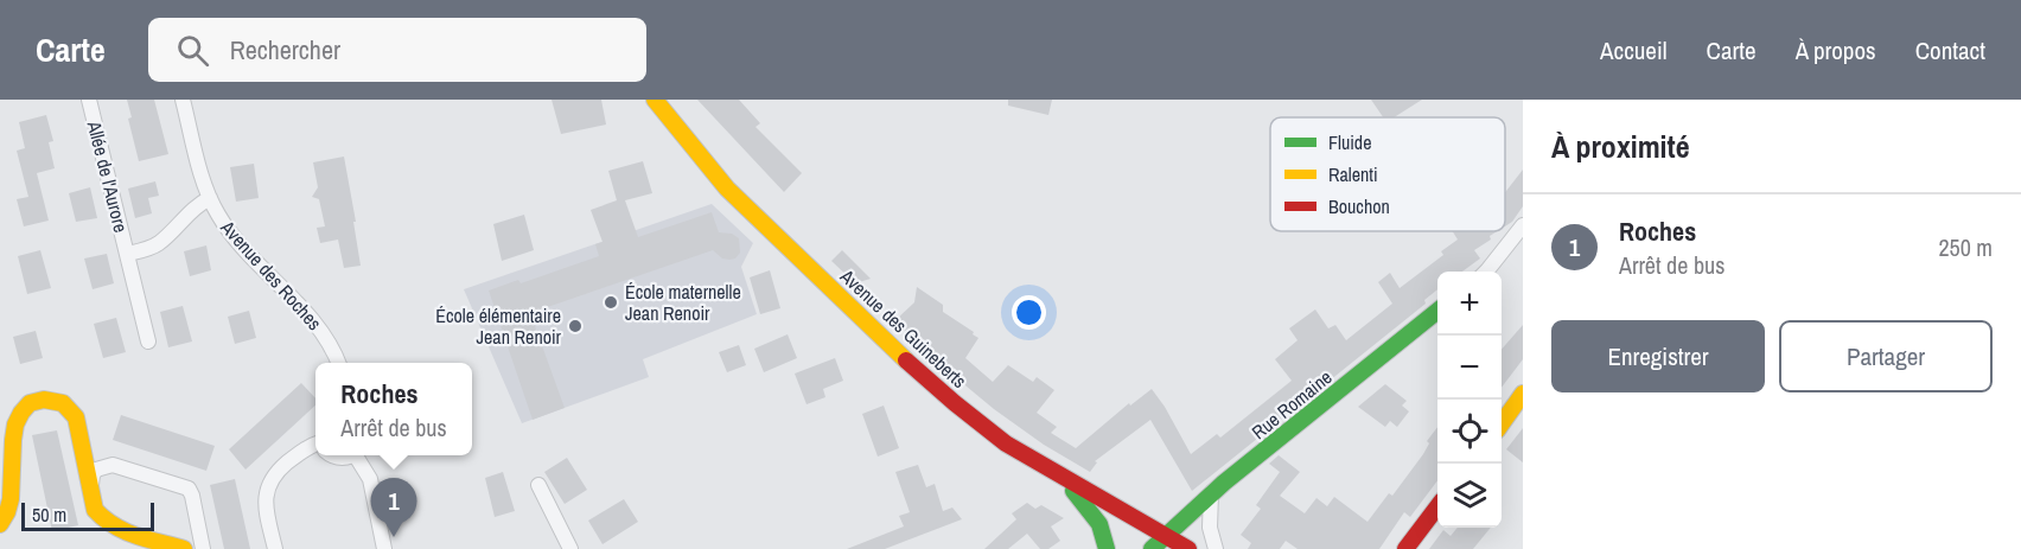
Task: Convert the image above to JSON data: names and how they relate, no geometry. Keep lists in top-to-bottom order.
{
  "streets": {
    "street": [
      "Allée de l'Aurore",
      "Avenue des Roches",
      "Avenue des Guineberts",
      "Rue Romaine"
    ]
  },
  "crossings": [
    ["Allée de l'Aurore", "Avenue des Roches"],
    ["Avenue des Guineberts", "Rue Romaine"]
  ],
  "places": ["École maternelle Jean Renoir", "École élémentaire Jean Renoir"],
  "legend": ["Fluide", "Ralenti", "Bouchon"],
  "scale_bar": "50 m",
  "page": {
    "header": "Carte",
    "search": "Rechercher",
    "nav": [
      "Accueil",
      "Carte",
      "À propos",
      "Contact"
    ],
    "heading": "À proximité",
    "list": [
      {
        "mark": "1",
        "name": "Roches",
        "note": "Arrêt de bus",
        "value": "250 m"
      }
    ],
    "map_buttons": ["+", "−"],
    "buttons": ["Enregistrer", "Partager"],
    "popup": ["Roches", "Arrêt de bus"],
    "pins": "1",
    "scale": "50 m"
  }
}
